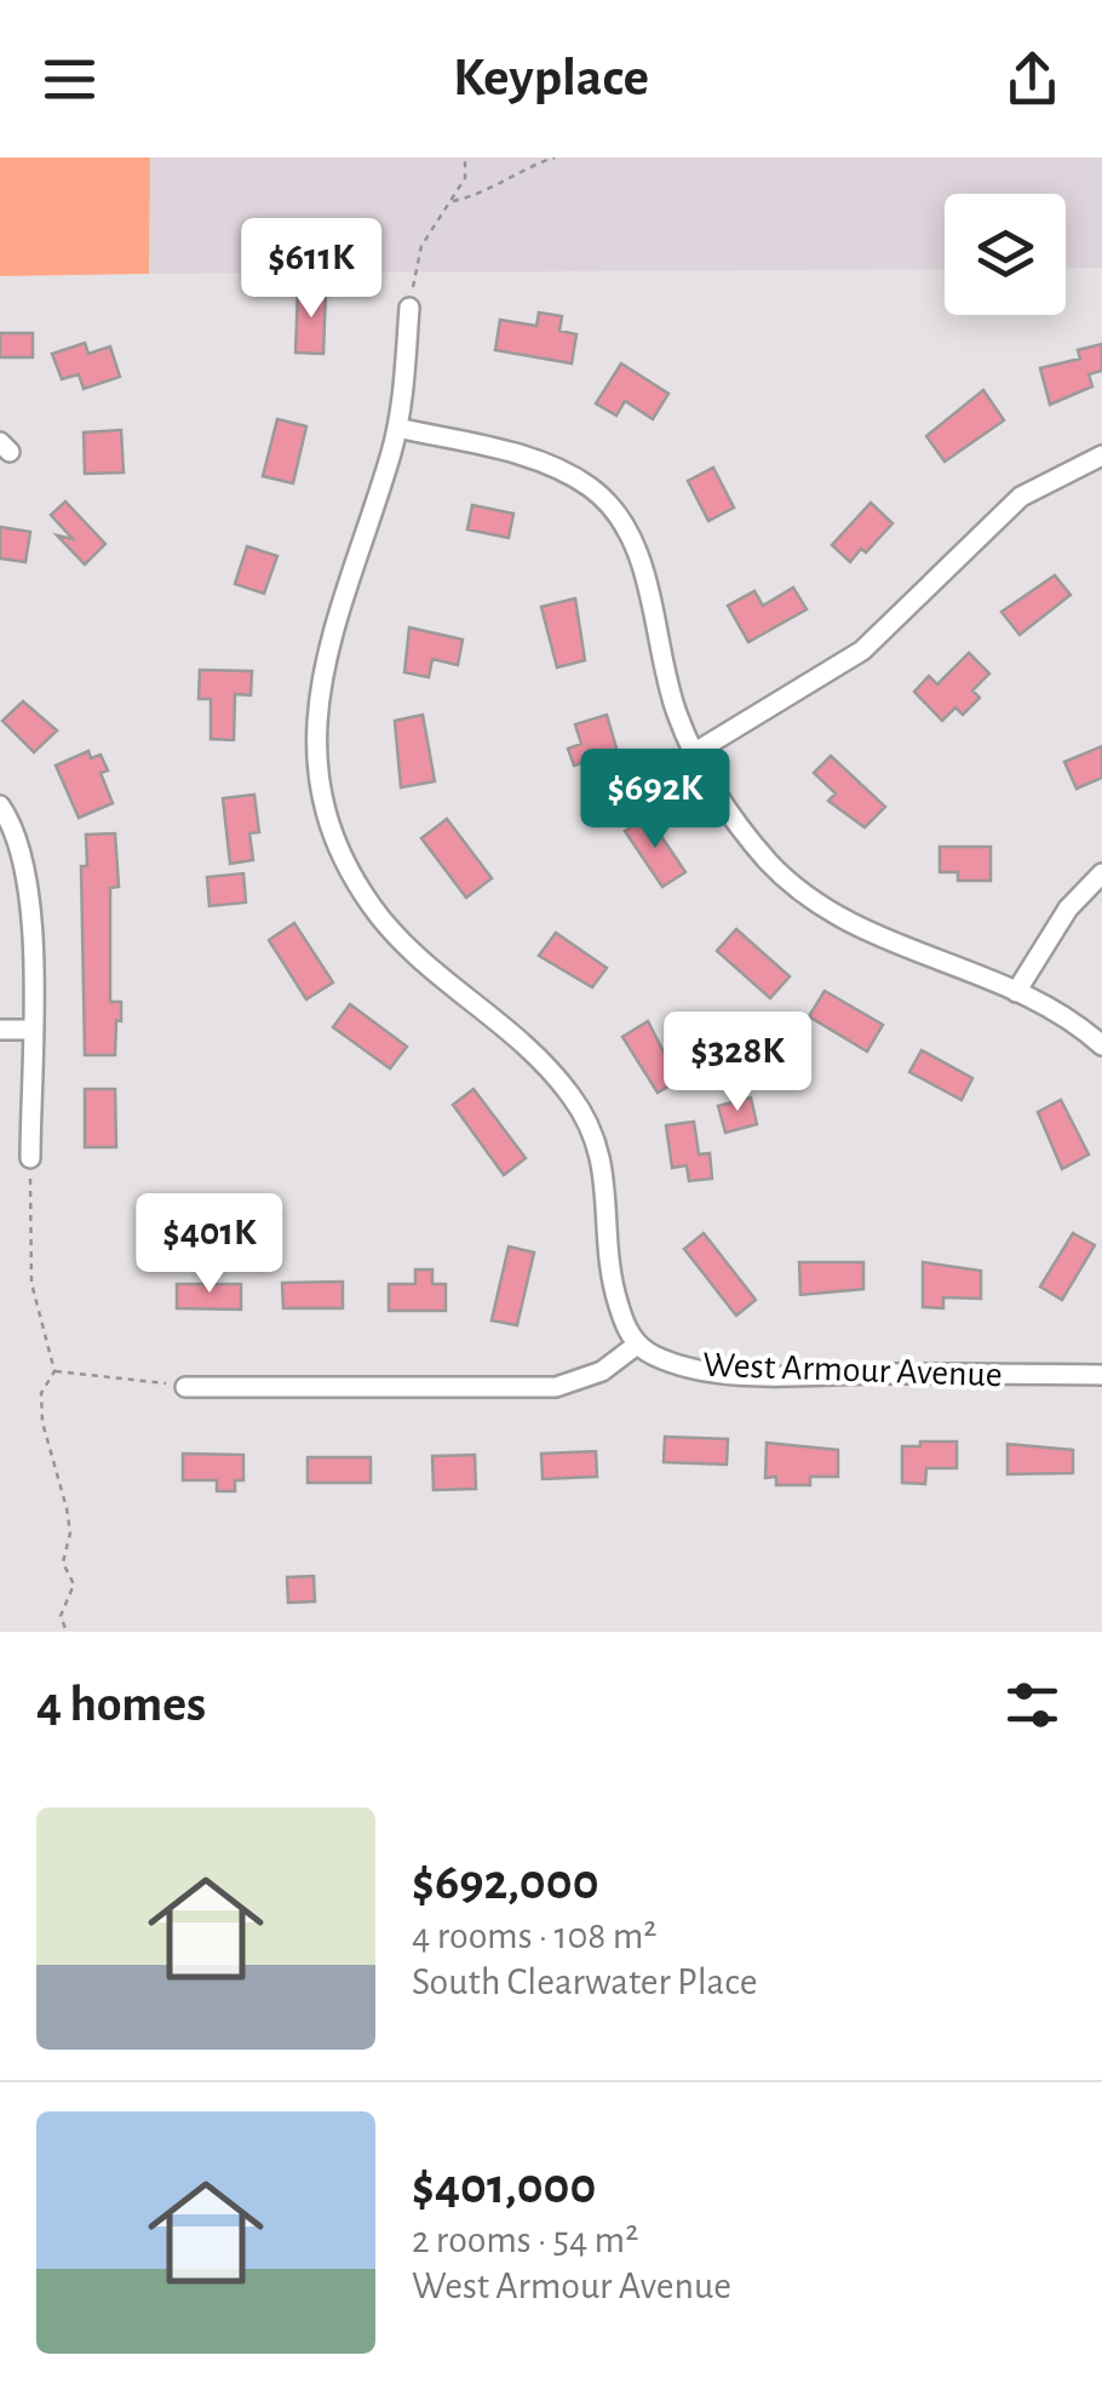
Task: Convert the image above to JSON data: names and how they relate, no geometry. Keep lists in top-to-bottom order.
{
  "streets": {
    "street": ["West Armour Avenue"]
  },
  "page": {
    "header": "Keyplace",
    "price": [
      "$611K",
      "$692K",
      "$328K",
      "$401K"
    ],
    "heading": "4 homes",
    "list": [
      {
        "name": "$692,000",
        "note": "4 rooms · 108 m² · South Clearwater Place"
      },
      {
        "name": "$401,000",
        "note": "2 rooms · 54 m² · West Armour Avenue"
      }
    ]
  }
}
